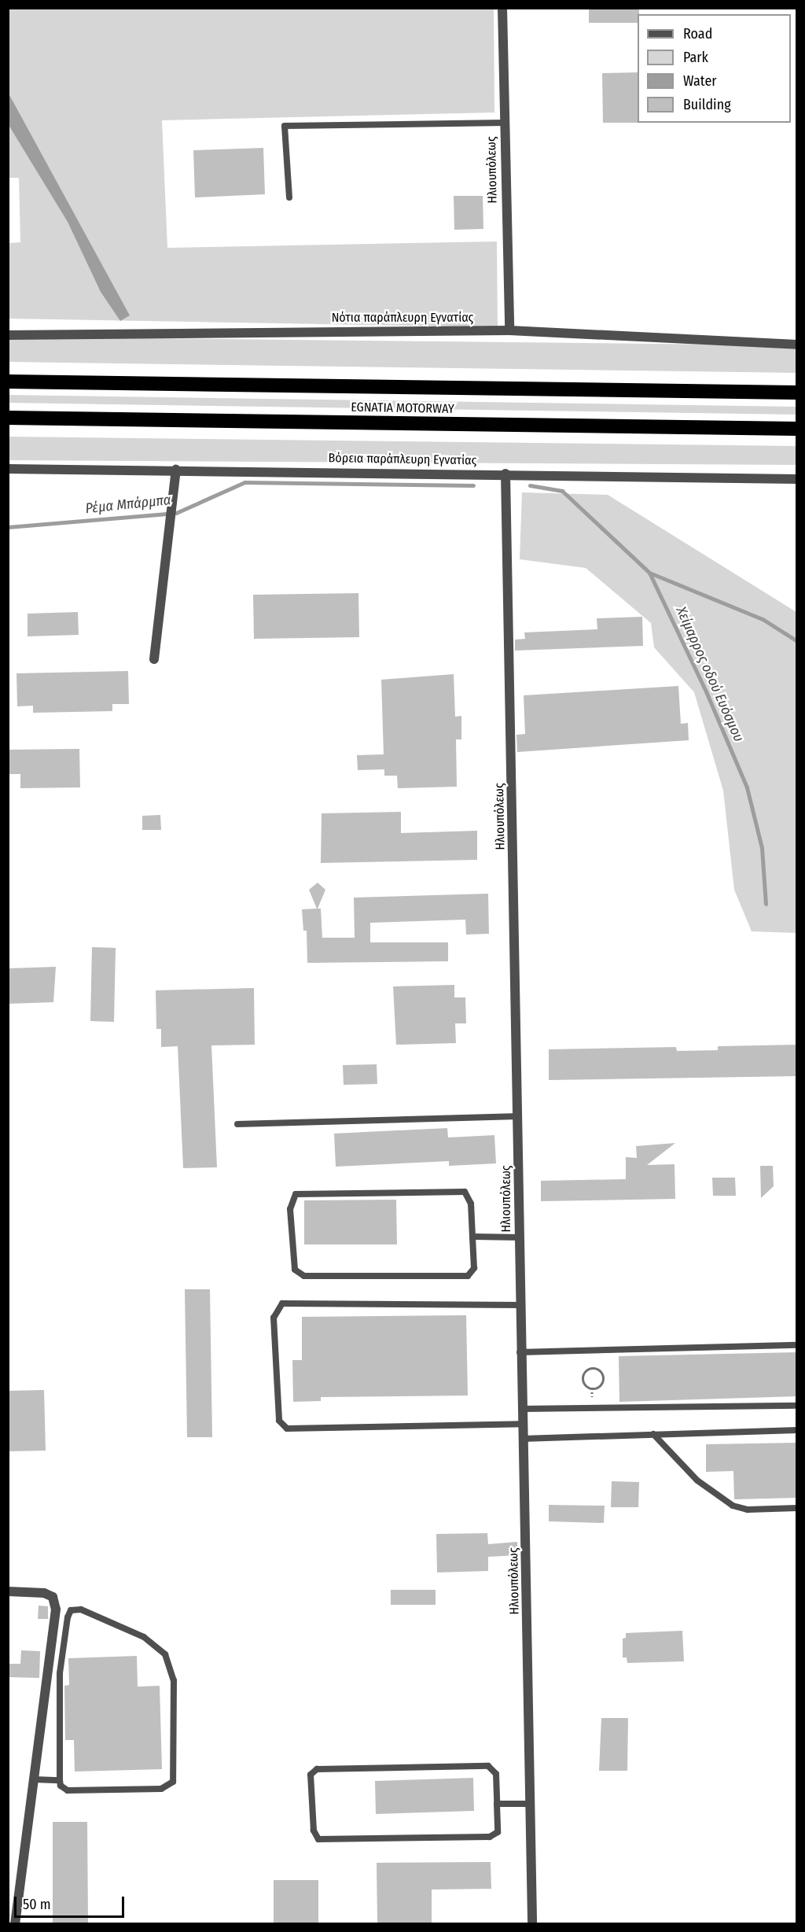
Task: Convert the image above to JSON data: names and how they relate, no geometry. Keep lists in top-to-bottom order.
{
  "streets": {
    "highway": ["EGNATIA MOTORWAY"],
    "street": ["Ηλιουπόλεως", "Νότια παράπλευρη Εγνατίας", "Βόρεια παράπλευρη Εγνατίας"]
  },
  "crossings": [
    ["Ηλιουπόλεως", "Νότια παράπλευρη Εγνατίας"],
    ["Ηλιουπόλεως", "Βόρεια παράπλευρη Εγνατίας"]
  ],
  "water": ["Ρέμα Μπάρμπα", "Χείμαρρος οδού Ευόσμου"],
  "legend": [
    "Road",
    "Park",
    "Water",
    "Building"
  ],
  "scale_bar": "50 m"
}
